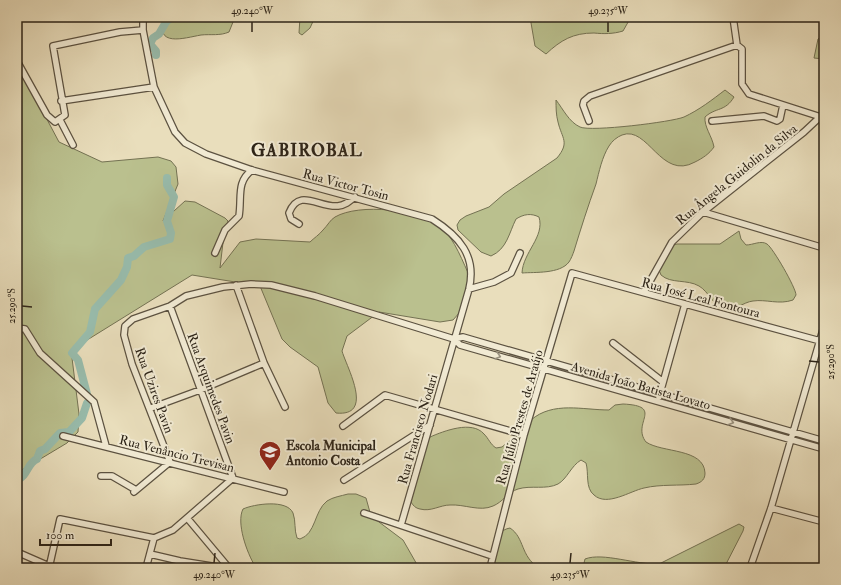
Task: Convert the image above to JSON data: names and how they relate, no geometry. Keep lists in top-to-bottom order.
{
  "streets": {
    "street": [
      "Rua Ângela Guidolin da Silva",
      "Rua Victor Tosin",
      "Rua José Leal Fontoura",
      "Avenida João Batista Lovato",
      "Rua Arquimedes Pavin",
      "Rua Uzires Pavin",
      "Rua Júlio Prestes de Araújo",
      "Rua Francisco Nodari",
      "Rua Venâncio Trevisan"
    ]
  },
  "crossings": [
    ["Rua Ângela Guidolin da Silva", "Rua José Leal Fontoura"],
    ["Rua Victor Tosin", "Avenida João Batista Lovato"],
    ["Rua Victor Tosin", "Rua Francisco Nodari"],
    ["Rua José Leal Fontoura", "Rua Júlio Prestes de Araújo"],
    ["Avenida João Batista Lovato", "Rua Arquimedes Pavin"],
    ["Avenida João Batista Lovato", "Rua Uzires Pavin"],
    ["Avenida João Batista Lovato", "Rua Júlio Prestes de Araújo"],
    ["Avenida João Batista Lovato", "Rua Francisco Nodari"],
    ["Rua Arquimedes Pavin", "Rua Venâncio Trevisan"],
    ["Rua Uzires Pavin", "Rua Venâncio Trevisan"]
  ],
  "districts": ["GABIROBAL"],
  "places": {
    "school or university": ["Escola Municipal Antonio Costa"]
  },
  "scale_bar": "100 m",
  "coordinates": ["49.240°W", "49.235°W", "25.290°S"]
}
